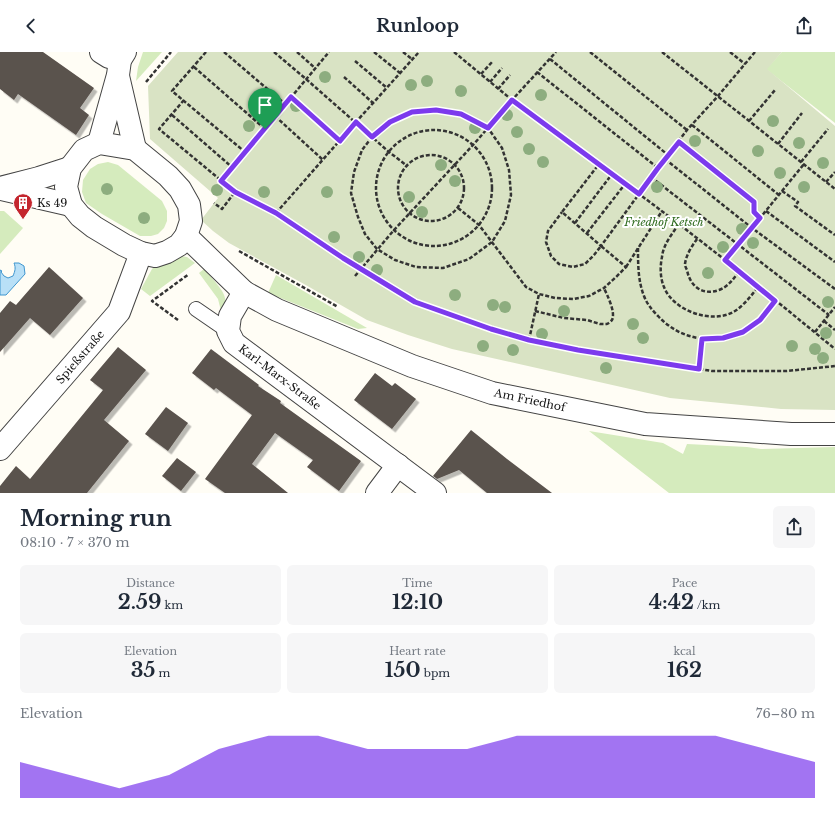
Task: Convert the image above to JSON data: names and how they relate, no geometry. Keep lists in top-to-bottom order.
{
  "streets": {
    "street": ["Spießstraße", "Karl-Marx-Straße", "Am Friedhof"]
  },
  "parks": ["Friedhof Ketsch"],
  "places": {
    "building": ["Ks 49"]
  },
  "page": {
    "header": "Runloop",
    "heading": ["Morning run", "08:10 · 7 × 370 m"],
    "stats": [
      ["Distance", "2.59 km"],
      ["Time", "12:10"],
      ["Pace", "4:42 /km"],
      ["Elevation", "35 m"],
      ["Heart rate", "150 bpm"],
      ["kcal", "162"]
    ],
    "chart": ["Elevation", "76–80 m"]
  }
}
